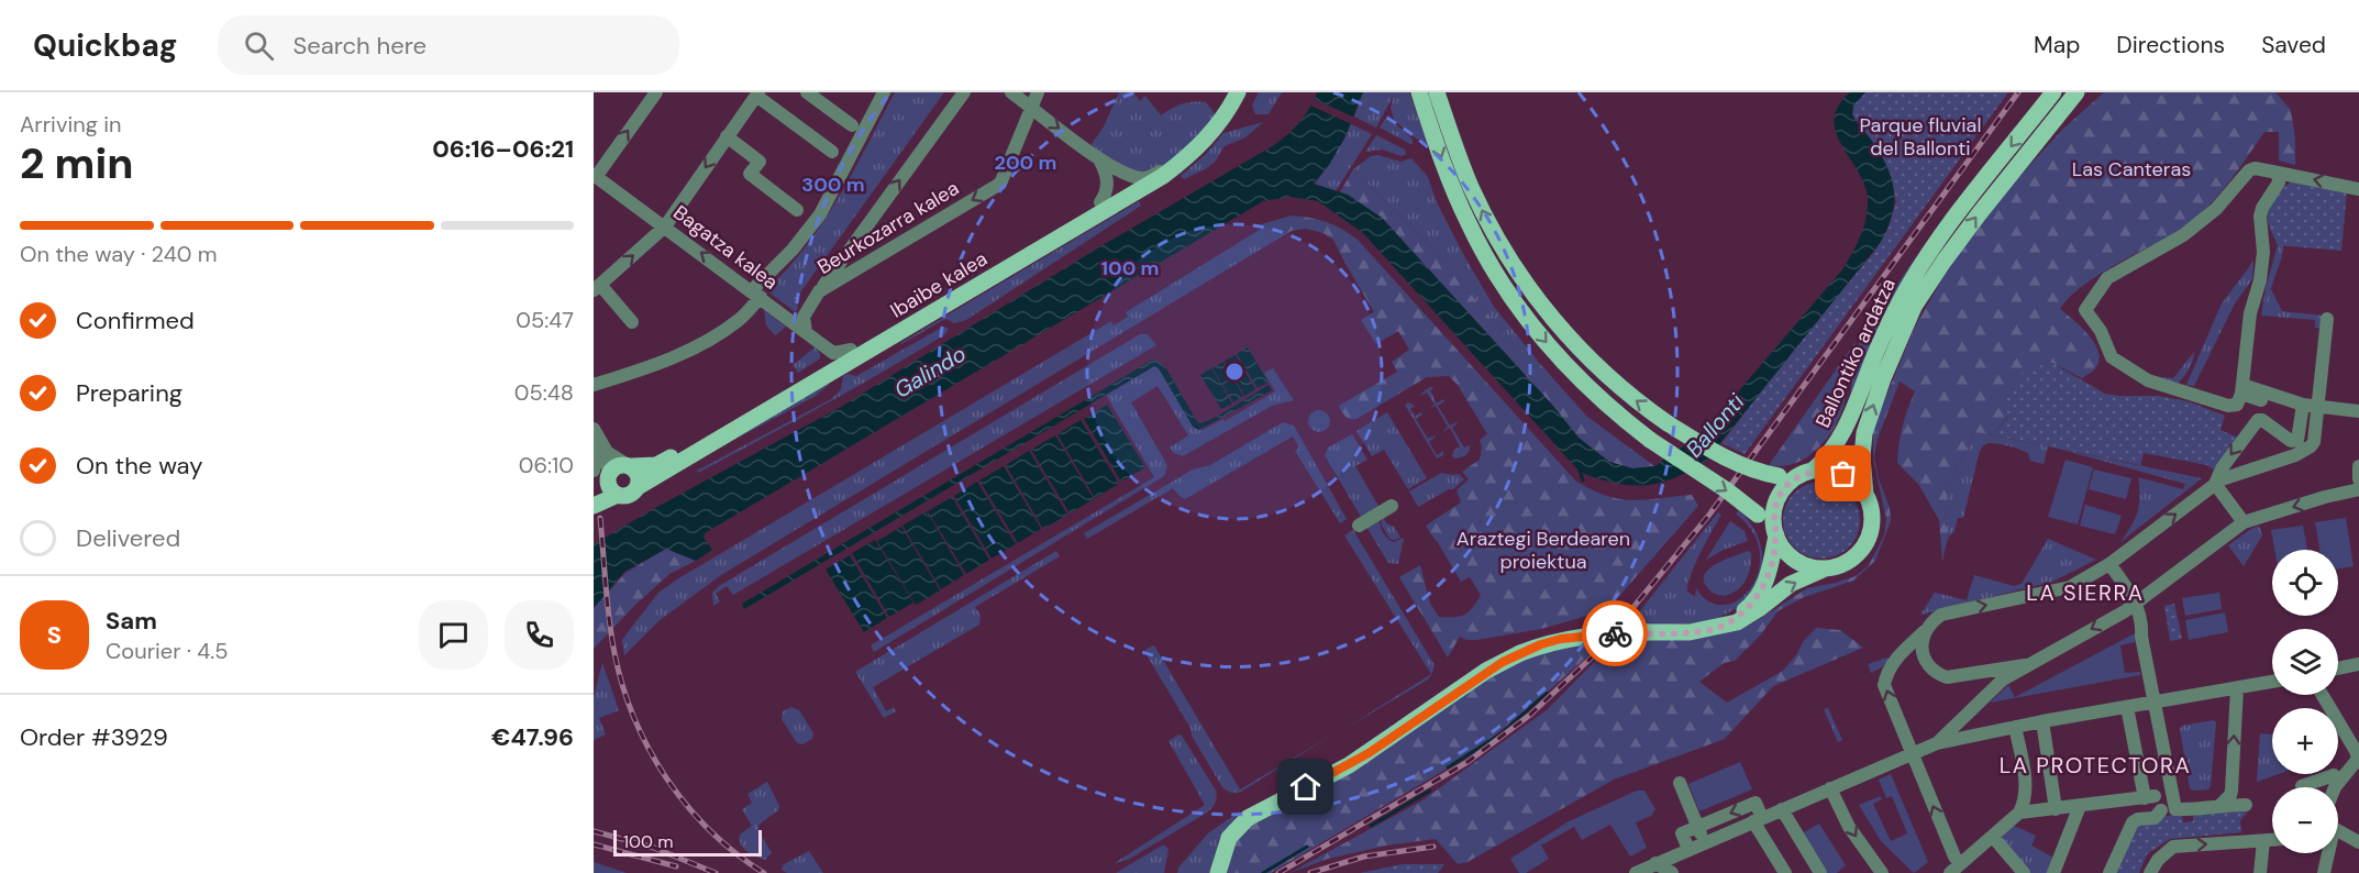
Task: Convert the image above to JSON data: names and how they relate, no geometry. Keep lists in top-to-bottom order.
{
  "streets": {
    "main road": ["Ibaibe kalea", "Ballontiko ardatza"],
    "street": ["Beurkozarra kalea", "Bagatza kalea"]
  },
  "crossings": [
    ["Beurkozarra kalea", "Bagatza kalea"],
    ["Bagatza kalea", "Ibaibe kalea"]
  ],
  "one_way": ["Bagatza kalea"],
  "districts": ["LA SIERRA", "LA PROTECTORA"],
  "water": ["Galindo", "Ballonti"],
  "parks": ["Parque fluvial del Ballonti", "Las Canteras", "Araztegi Berdearen proiektua"],
  "scale_bar": "100 m",
  "page": {
    "header": "Quickbag",
    "search": "Search here",
    "nav": ["Map", "Directions", "Saved"],
    "heading": ["2 min", "Arriving in", "06:16–06:21"],
    "panel": [
      "Sam",
      "Courier · 4.5",
      "Order #3929",
      "€47.96"
    ],
    "bar": "On the way · 240 m",
    "list": [
      ["Confirmed", "05:47"],
      ["Preparing", "05:48"],
      ["On the way", "06:10"],
      "Delivered"
    ],
    "map_buttons": ["+", "−"],
    "round": "S",
    "scale": "100 m"
  },
  "rings": ["200 m", "300 m", "100 m"]
}
